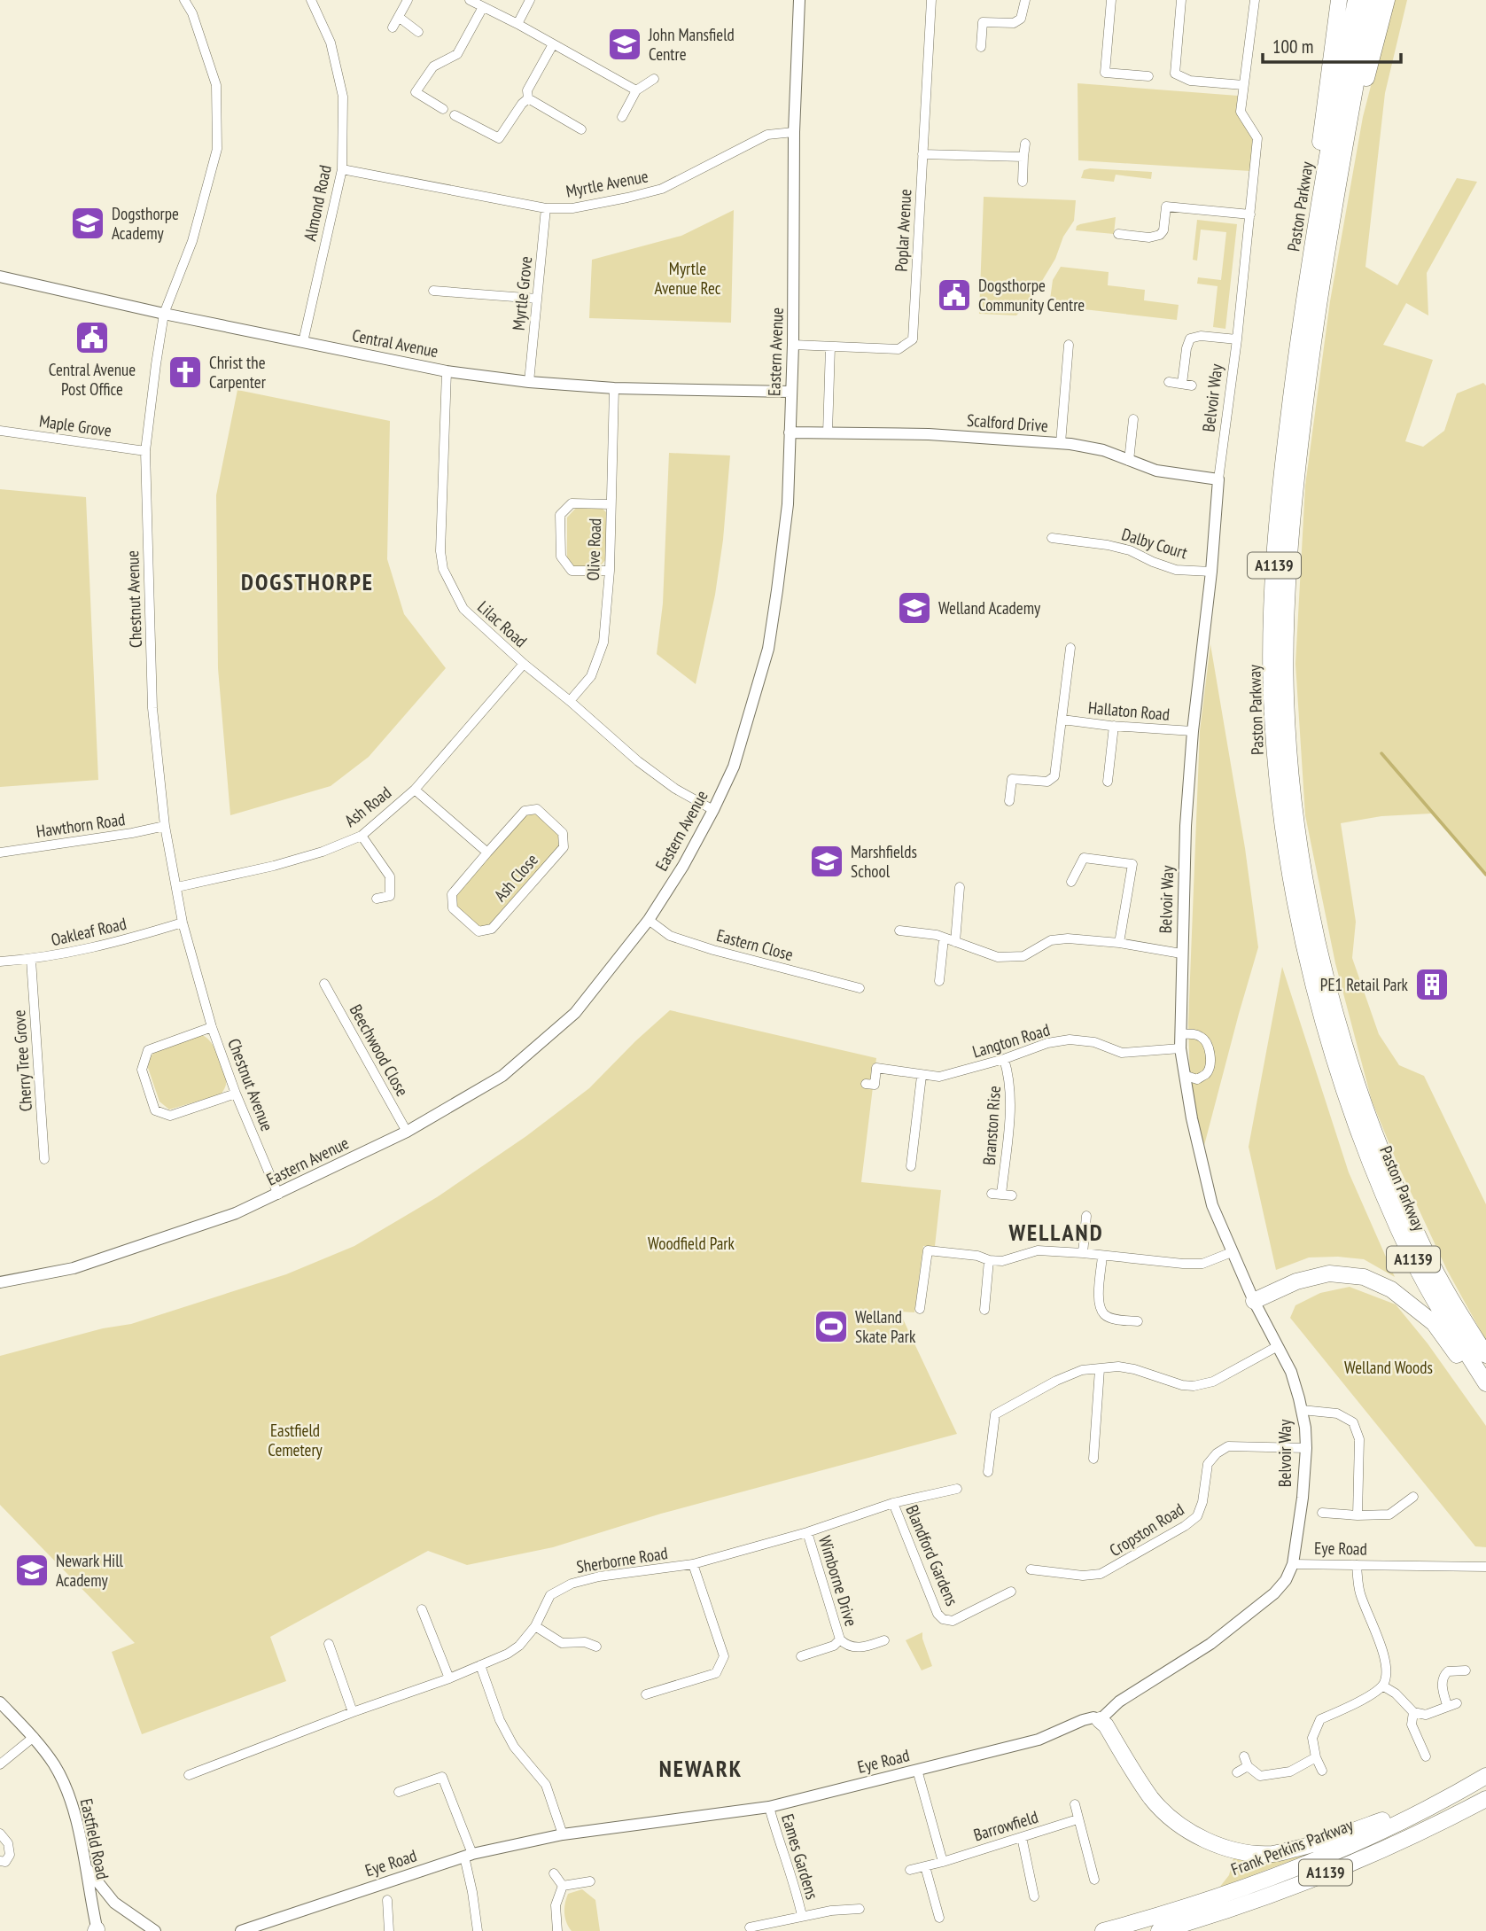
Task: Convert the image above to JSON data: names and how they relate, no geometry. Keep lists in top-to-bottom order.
{
  "streets": {
    "highway": ["Paston Parkway", "A1139", "Frank Perkins Parkway"],
    "street": [
      "Myrtle Avenue",
      "Almond Road",
      "Poplar Avenue",
      "Myrtle Grove",
      "Central Avenue",
      "Eastern Avenue",
      "Belvoir Way",
      "Scalford Drive",
      "Maple Grove",
      "Dalby Court",
      "Olive Road",
      "Chestnut Avenue",
      "Lilac Road",
      "Hallaton Road",
      "Ash Road",
      "Hawthorn Road",
      "Ash Close",
      "Oakleaf Road",
      "Eastern Close",
      "Langton Road",
      "Beechwood Close",
      "Cherry Tree Grove",
      "Branston Rise",
      "Cropston Road",
      "Eye Road",
      "Blandford Gardens",
      "Sherborne Road",
      "Wimborne Drive",
      "Barrowfield",
      "Eastfield Road",
      "Eames Gardens"
    ]
  },
  "crossings": [
    ["Myrtle Avenue", "Almond Road"],
    ["Myrtle Avenue", "Myrtle Grove"],
    ["Myrtle Avenue", "Eastern Avenue"],
    ["Almond Road", "Central Avenue"],
    ["Paston Parkway", "A1139"],
    ["Poplar Avenue", "Eastern Avenue"],
    ["Myrtle Grove", "Central Avenue"],
    ["Central Avenue", "Eastern Avenue"],
    ["Central Avenue", "Olive Road"],
    ["Central Avenue", "Chestnut Avenue"],
    ["Central Avenue", "Lilac Road"],
    ["Eastern Avenue", "Scalford Drive"],
    ["Eastern Avenue", "Chestnut Avenue"],
    ["Eastern Avenue", "Lilac Road"],
    ["Eastern Avenue", "Eastern Close"],
    ["Eastern Avenue", "Beechwood Close"],
    ["Belvoir Way", "Scalford Drive"],
    ["Belvoir Way", "Dalby Court"],
    ["Belvoir Way", "Hallaton Road"],
    ["Belvoir Way", "Langton Road"],
    ["Belvoir Way", "Cropston Road"],
    ["Belvoir Way", "Eye Road"],
    ["Maple Grove", "Chestnut Avenue"],
    ["Olive Road", "Lilac Road"],
    ["Chestnut Avenue", "Ash Road"],
    ["Chestnut Avenue", "Hawthorn Road"],
    ["Chestnut Avenue", "Oakleaf Road"],
    ["Lilac Road", "Ash Road"],
    ["Oakleaf Road", "Cherry Tree Grove"],
    ["Langton Road", "Branston Rise"],
    ["Eye Road", "Eames Gardens"],
    ["Blandford Gardens", "Sherborne Road"],
    ["Sherborne Road", "Wimborne Drive"]
  ],
  "districts": ["DOGSTHORPE", "WELLAND", "NEWARK"],
  "parks": [
    "Myrtle Avenue Rec",
    "Woodfield Park",
    "Welland Woods",
    "Eastfield Cemetery"
  ],
  "places": {
    "school or university": [
      "John Mansfield Centre",
      "Dogsthorpe Academy",
      "Welland Academy",
      "Marshfields School",
      "Newark Hill Academy"
    ],
    "public building": ["Dogsthorpe Community Centre", "Central Avenue Post Office"],
    "church": ["Christ the Carpenter"],
    "building": ["PE1 Retail Park"],
    "sports": ["Welland Skate Park"]
  },
  "scale_bar": "100 m"
}
